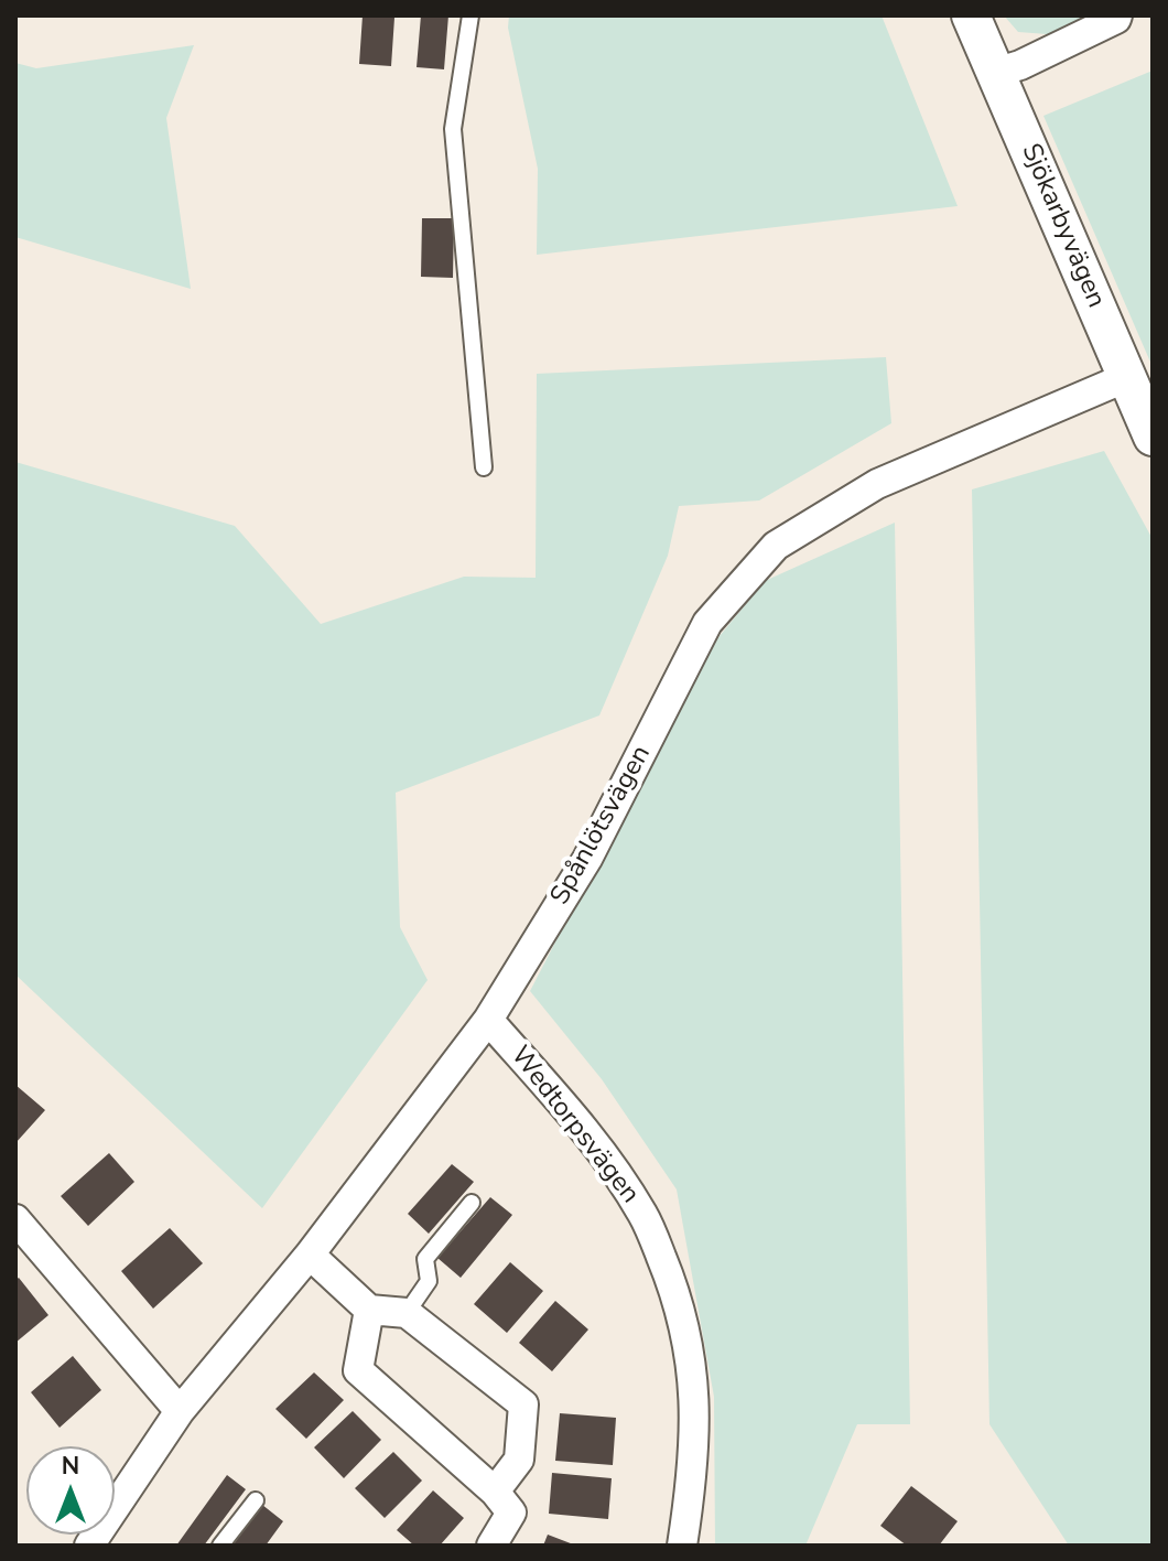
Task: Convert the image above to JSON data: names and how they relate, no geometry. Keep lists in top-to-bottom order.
{
  "streets": {
    "street": ["Sjökarbyvägen", "Spånlötsvägen", "Wedtorpsvägen"]
  },
  "crossings": [
    ["Sjökarbyvägen", "Spånlötsvägen"],
    ["Spånlötsvägen", "Wedtorpsvägen"]
  ],
  "north": "top"
}
